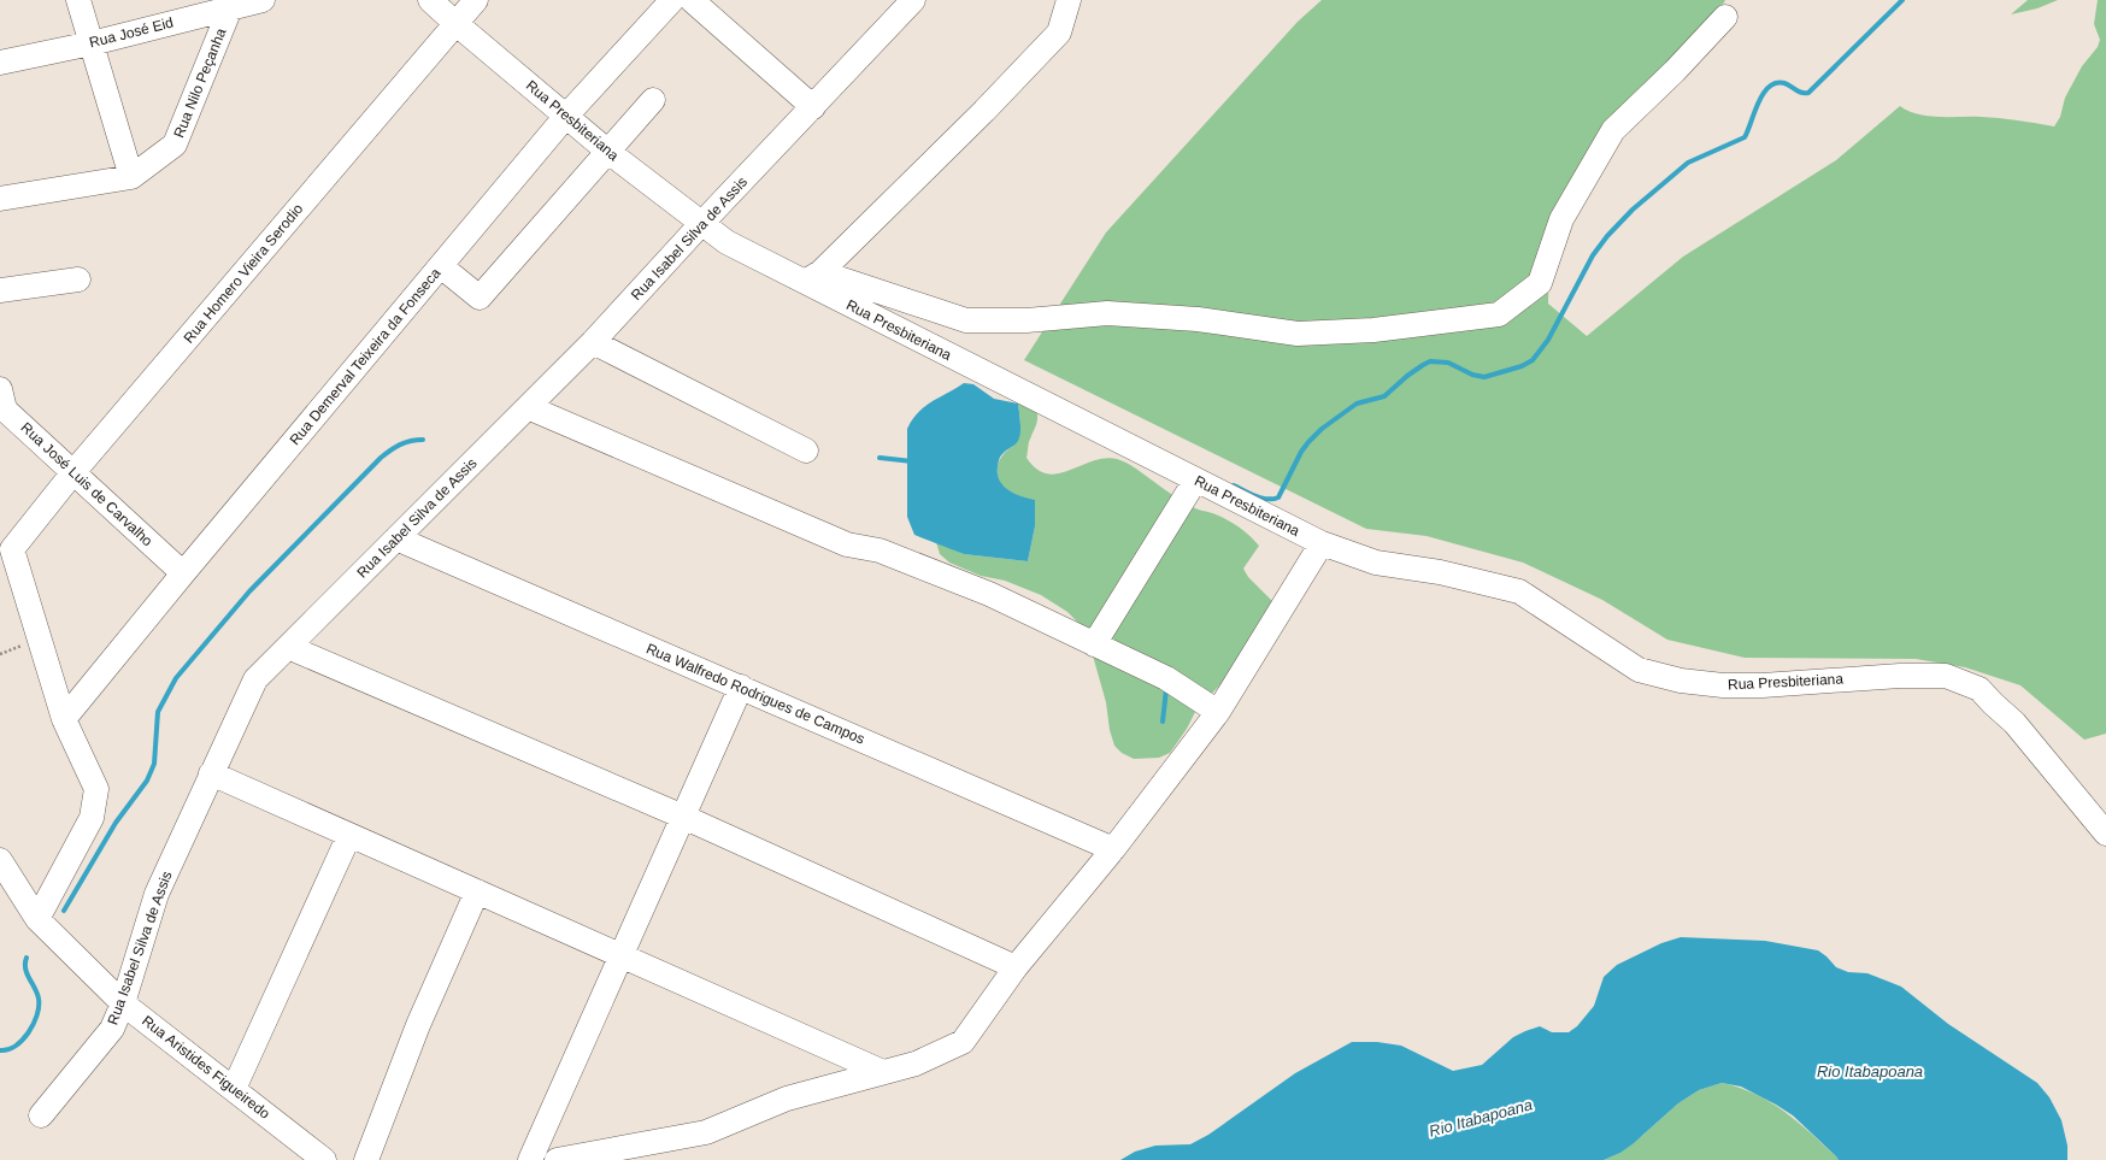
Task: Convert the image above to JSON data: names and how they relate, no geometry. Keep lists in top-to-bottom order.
{
  "streets": {
    "street": [
      "Rua José Eid",
      "Rua Nilo Peçanha",
      "Rua Presbiteriana",
      "Rua Isabel Silva de Assis",
      "Rua Homero Vieira Serodio",
      "Rua Demerval Teixeira da Fonseca",
      "Rua José Luis de Carvalho",
      "Rua Walfredo Rodrigues de Campos",
      "Rua Aristides Figueiredo"
    ]
  },
  "crossings": [
    ["Rua José Eid", "Rua Nilo Peçanha"],
    ["Rua Presbiteriana", "Rua Isabel Silva de Assis"],
    ["Rua Presbiteriana", "Rua Homero Vieira Serodio"],
    ["Rua Presbiteriana", "Rua Demerval Teixeira da Fonseca"],
    ["Rua Isabel Silva de Assis", "Rua Walfredo Rodrigues de Campos"],
    ["Rua Isabel Silva de Assis", "Rua Aristides Figueiredo"],
    ["Rua Homero Vieira Serodio", "Rua Demerval Teixeira da Fonseca"],
    ["Rua Homero Vieira Serodio", "Rua José Luis de Carvalho"],
    ["Rua Demerval Teixeira da Fonseca", "Rua José Luis de Carvalho"]
  ],
  "water": ["Rio Itabapoana"]
}
